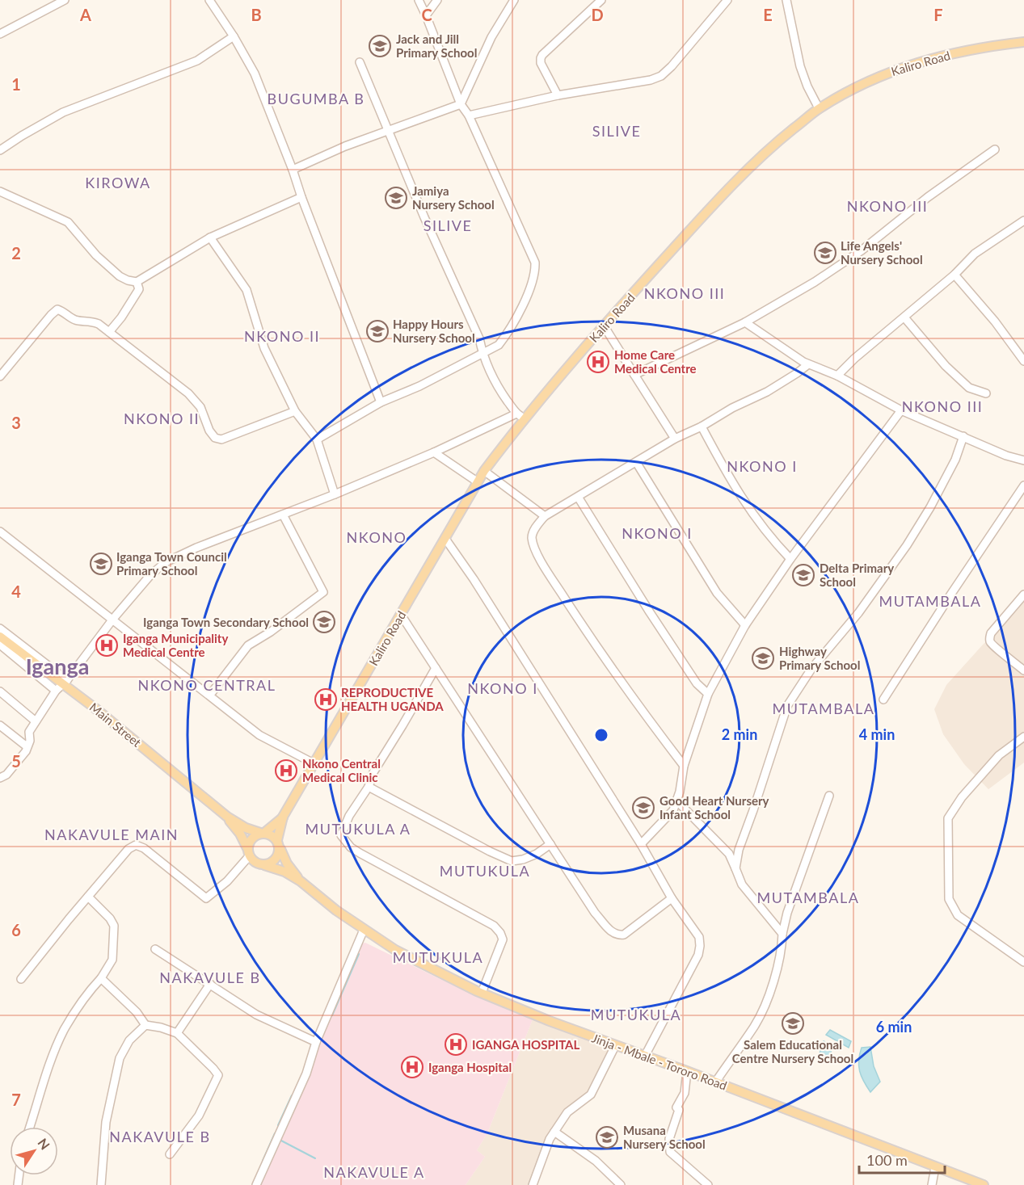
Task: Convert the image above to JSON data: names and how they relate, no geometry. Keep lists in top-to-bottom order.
{
  "streets": {
    "main road": ["Kaliro Road", "Main Street", "Jinja - Mbale - Tororo Road"]
  },
  "crossings": [
    ["Kaliro Road", "Jinja - Mbale - Tororo Road"]
  ],
  "districts": [
    "BUGUMBA B",
    "SILIVE",
    "KIROWA",
    "NKONO III",
    "SILIVE",
    "NKONO III",
    "NKONO II",
    "NKONO III",
    "NKONO II",
    "NKONO I",
    "NKONO I",
    "NKONO",
    "MUTAMBALA",
    "Iganga",
    "NKONO CENTRAL",
    "NKONO I",
    "MUTAMBALA",
    "MUTUKULA A",
    "NAKAVULE MAIN",
    "MUTUKULA",
    "MUTAMBALA",
    "MUTUKULA",
    "NAKAVULE B",
    "MUTUKULA",
    "NAKAVULE B",
    "NAKAVULE A"
  ],
  "places": {
    "school or university": [
      "Jack and Jill Primary School",
      "Jamiya Nursery School",
      "Life Angels' Nursery School",
      "Happy Hours Nursery School",
      "Iganga Town Council Primary School",
      "Delta Primary School",
      "Iganga Town Secondary School",
      "Highway Primary School",
      "Good Heart Nursery Infant School",
      "Salem Educational Centre Nursery School",
      "Musana Nursery School"
    ],
    "hospital": [
      "Home Care Medical Centre",
      "Iganga Municipality Medical Centre",
      "REPRODUCTIVE HEALTH UGANDA",
      "Nkono Central Medical Clinic",
      "IGANGA HOSPITAL",
      "Iganga Hospital"
    ]
  },
  "scale_bar": "100 m",
  "north": "top right",
  "grid": {
    "columns": [
      "A",
      "B",
      "C",
      "D",
      "E",
      "F"
    ],
    "rows": [
      "1",
      "2",
      "3",
      "4",
      "5",
      "6",
      "7"
    ]
  },
  "rings": ["2 min", "4 min", "6 min"]
}
